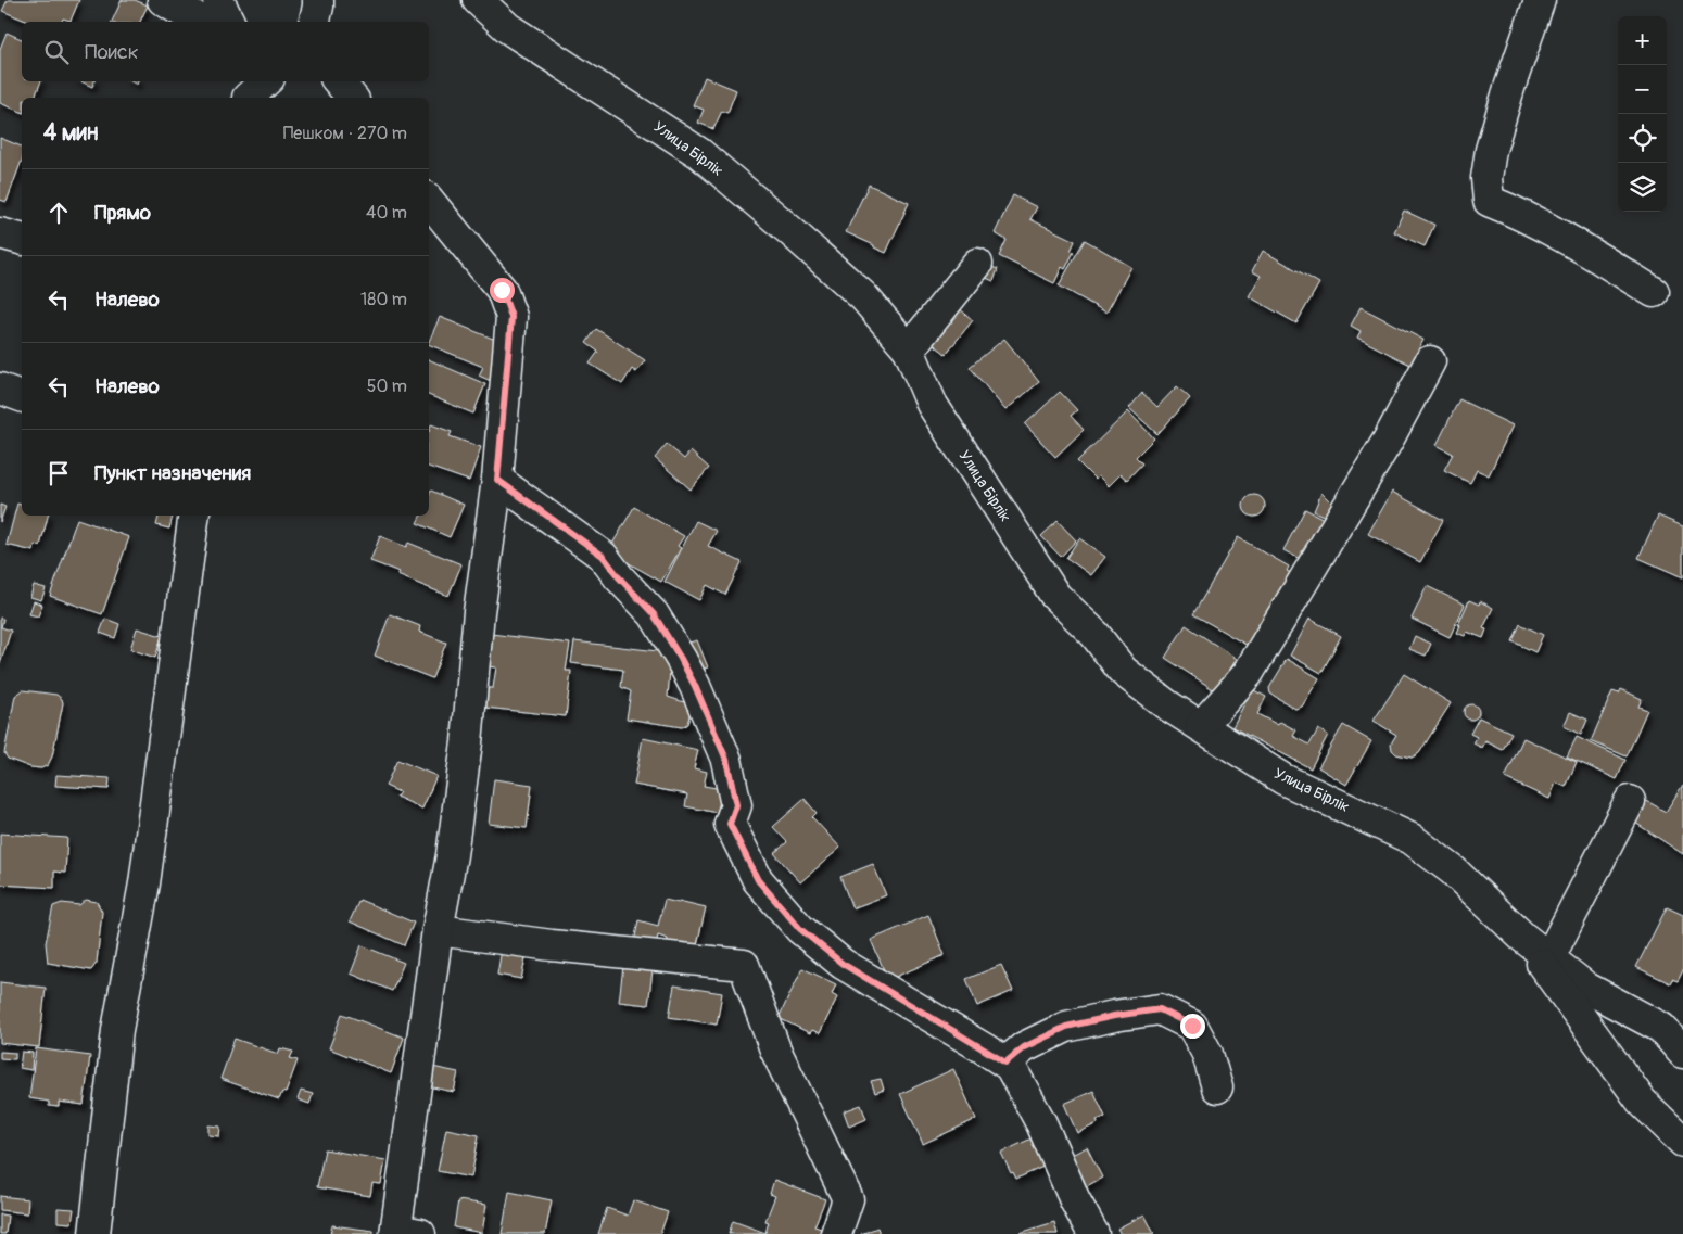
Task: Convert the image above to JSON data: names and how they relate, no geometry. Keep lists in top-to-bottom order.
{
  "streets": {
    "street": ["Улица Бірлік"]
  },
  "page": {
    "map_buttons": ["+", "−"],
    "search": "Поиск",
    "heading": ["4 мин", "Пешком · 270 m"],
    "list": [
      ["Прямо", "40 m"],
      ["Налево", "180 m"],
      ["Налево", "50 m"],
      "Пункт назначения"
    ]
  }
}
